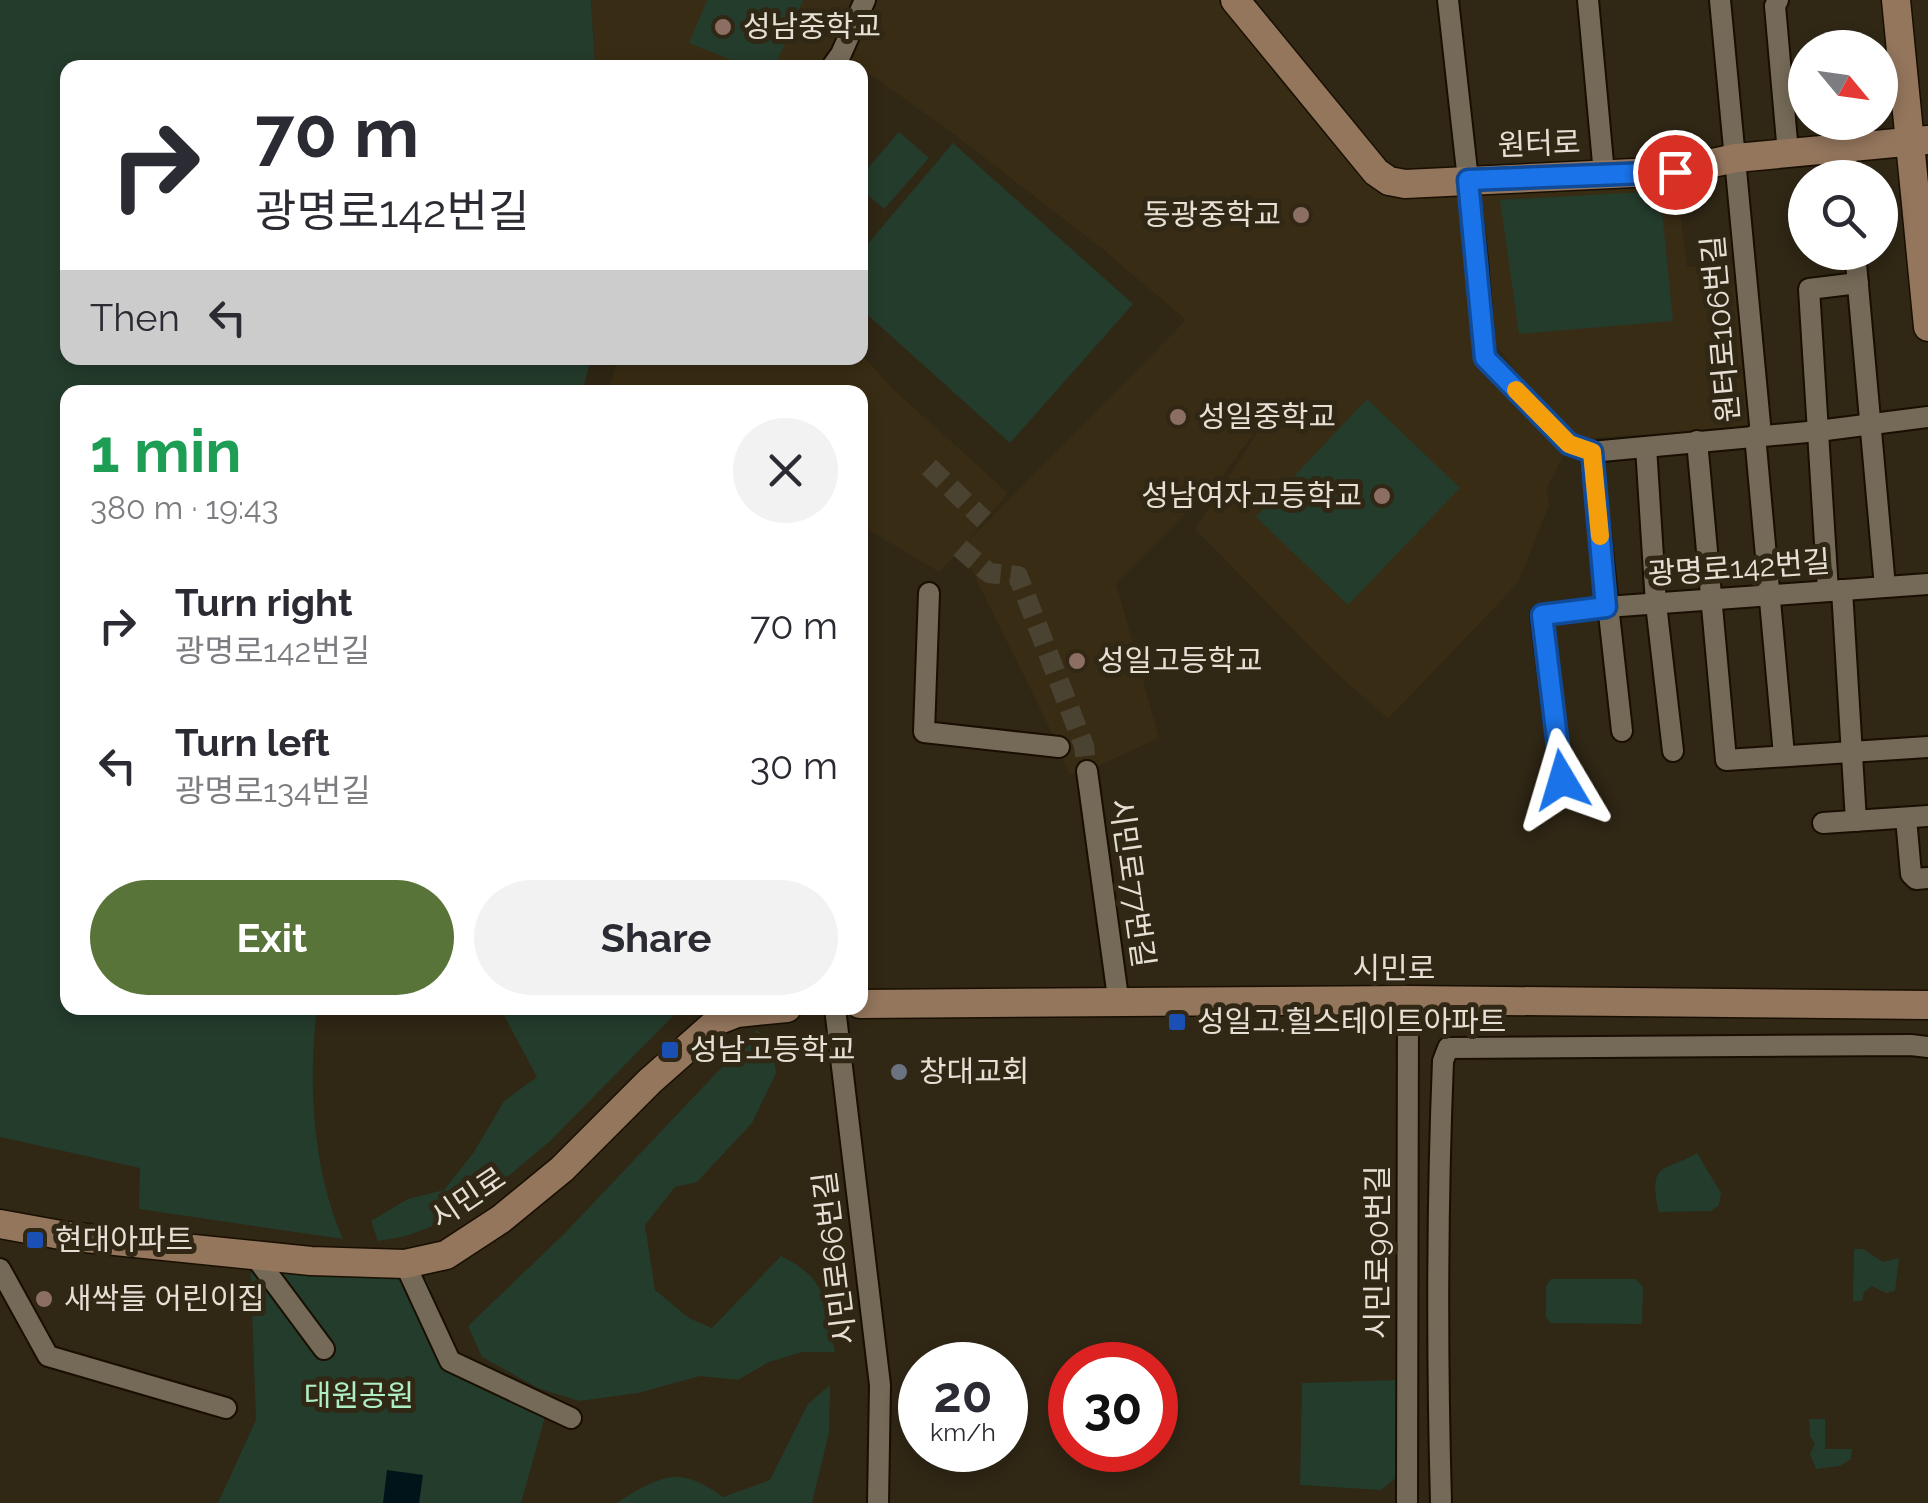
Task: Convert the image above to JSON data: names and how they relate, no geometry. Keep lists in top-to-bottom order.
{
  "streets": {
    "main road": ["원터로", "시민로"],
    "street": [
      "원터로106번길",
      "광명로142번길",
      "시민로77번길",
      "시민로90번길",
      "시민로66번길"
    ]
  },
  "crossings": [
    ["원터로", "원터로106번길"],
    ["원터로106번길", "광명로142번길"],
    ["시민로77번길", "시민로"],
    ["시민로", "시민로90번길"]
  ],
  "parks": ["대원공원"],
  "places": {
    "other": [
      "성남중학교",
      "동광중학교",
      "성일중학교",
      "성남여자고등학교",
      "성일고등학교",
      "창대교회",
      "새싹들 어린이집"
    ],
    "transit": ["성일고.힐스테이트아파트", "성남고등학교", "현대아파트"]
  },
  "north": "bottom right",
  "page": {
    "turn": ["70 m", "광명로142번길"],
    "then": "Then",
    "heading": ["1 min", "380 m · 19:43"],
    "list": [
      {
        "name": "Turn right",
        "note": "광명로142번길",
        "value": "70 m"
      },
      {
        "name": "Turn left",
        "note": "광명로134번길",
        "value": "30 m"
      }
    ],
    "buttons": ["Exit", "Share"],
    "speed": "20 km/h",
    "limit": "30"
  }
}
